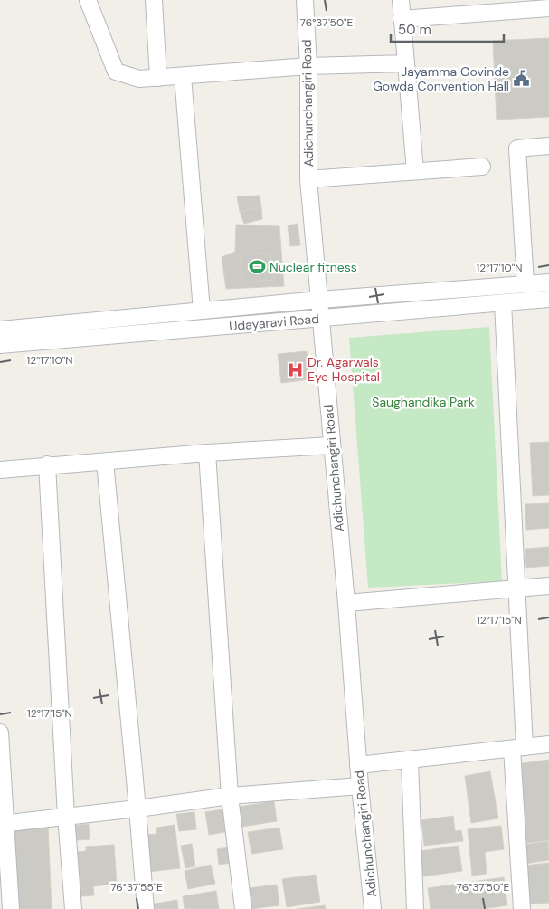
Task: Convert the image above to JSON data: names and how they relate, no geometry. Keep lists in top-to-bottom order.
{
  "streets": {
    "street": ["Adichunchangiri Road", "Udayaravi Road"]
  },
  "crossings": [
    ["Adichunchangiri Road", "Udayaravi Road"]
  ],
  "parks": ["Saughandika Park"],
  "places": {
    "public building": ["Jayamma Govinde Gowda Convention Hall"],
    "sports": ["Nuclear fitness"],
    "hospital": ["Dr. Agarwals Eye Hospital"]
  },
  "scale_bar": "50 m",
  "coordinates": [
    "76°37'50\"E",
    "12°17'10\"N",
    "12°17'15\"N",
    "76°37'55\"E"
  ]
}
